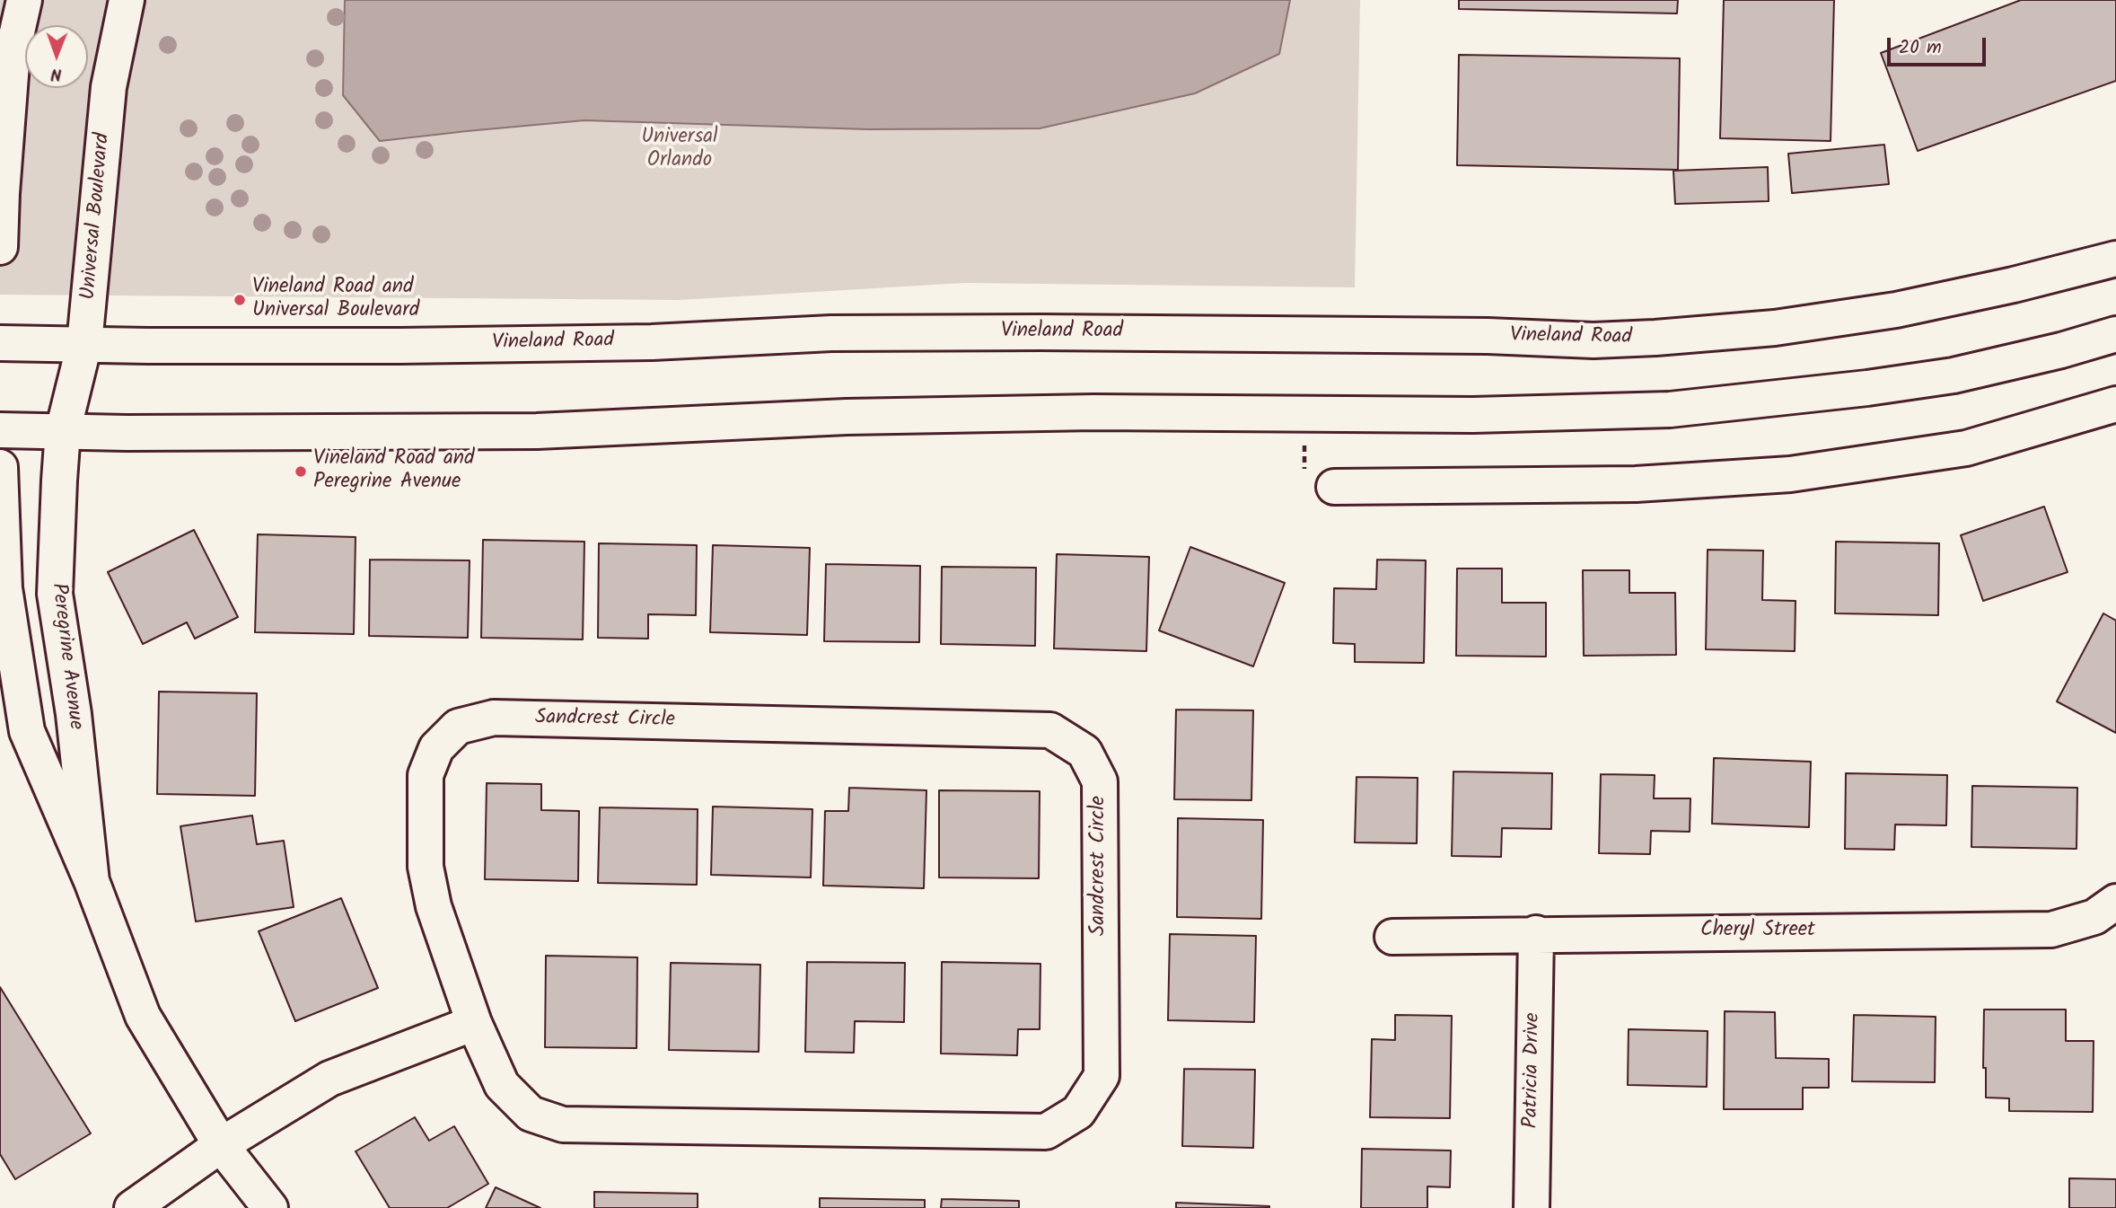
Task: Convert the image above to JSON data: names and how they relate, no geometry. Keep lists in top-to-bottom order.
{
  "streets": {
    "street": [
      "Universal Boulevard",
      "Vineland Road",
      "Peregrine Avenue",
      "Sandcrest Circle",
      "Cheryl Street",
      "Patricia Drive"
    ]
  },
  "crossings": [
    ["Universal Boulevard", "Vineland Road"],
    ["Universal Boulevard", "Peregrine Avenue"],
    ["Cheryl Street", "Patricia Drive"]
  ],
  "parks": ["Universal Orlando"],
  "places": ["Vineland Road and Universal Boulevard", "Vineland Road and Peregrine Avenue"],
  "scale_bar": "20 m",
  "north": "bottom"
}
